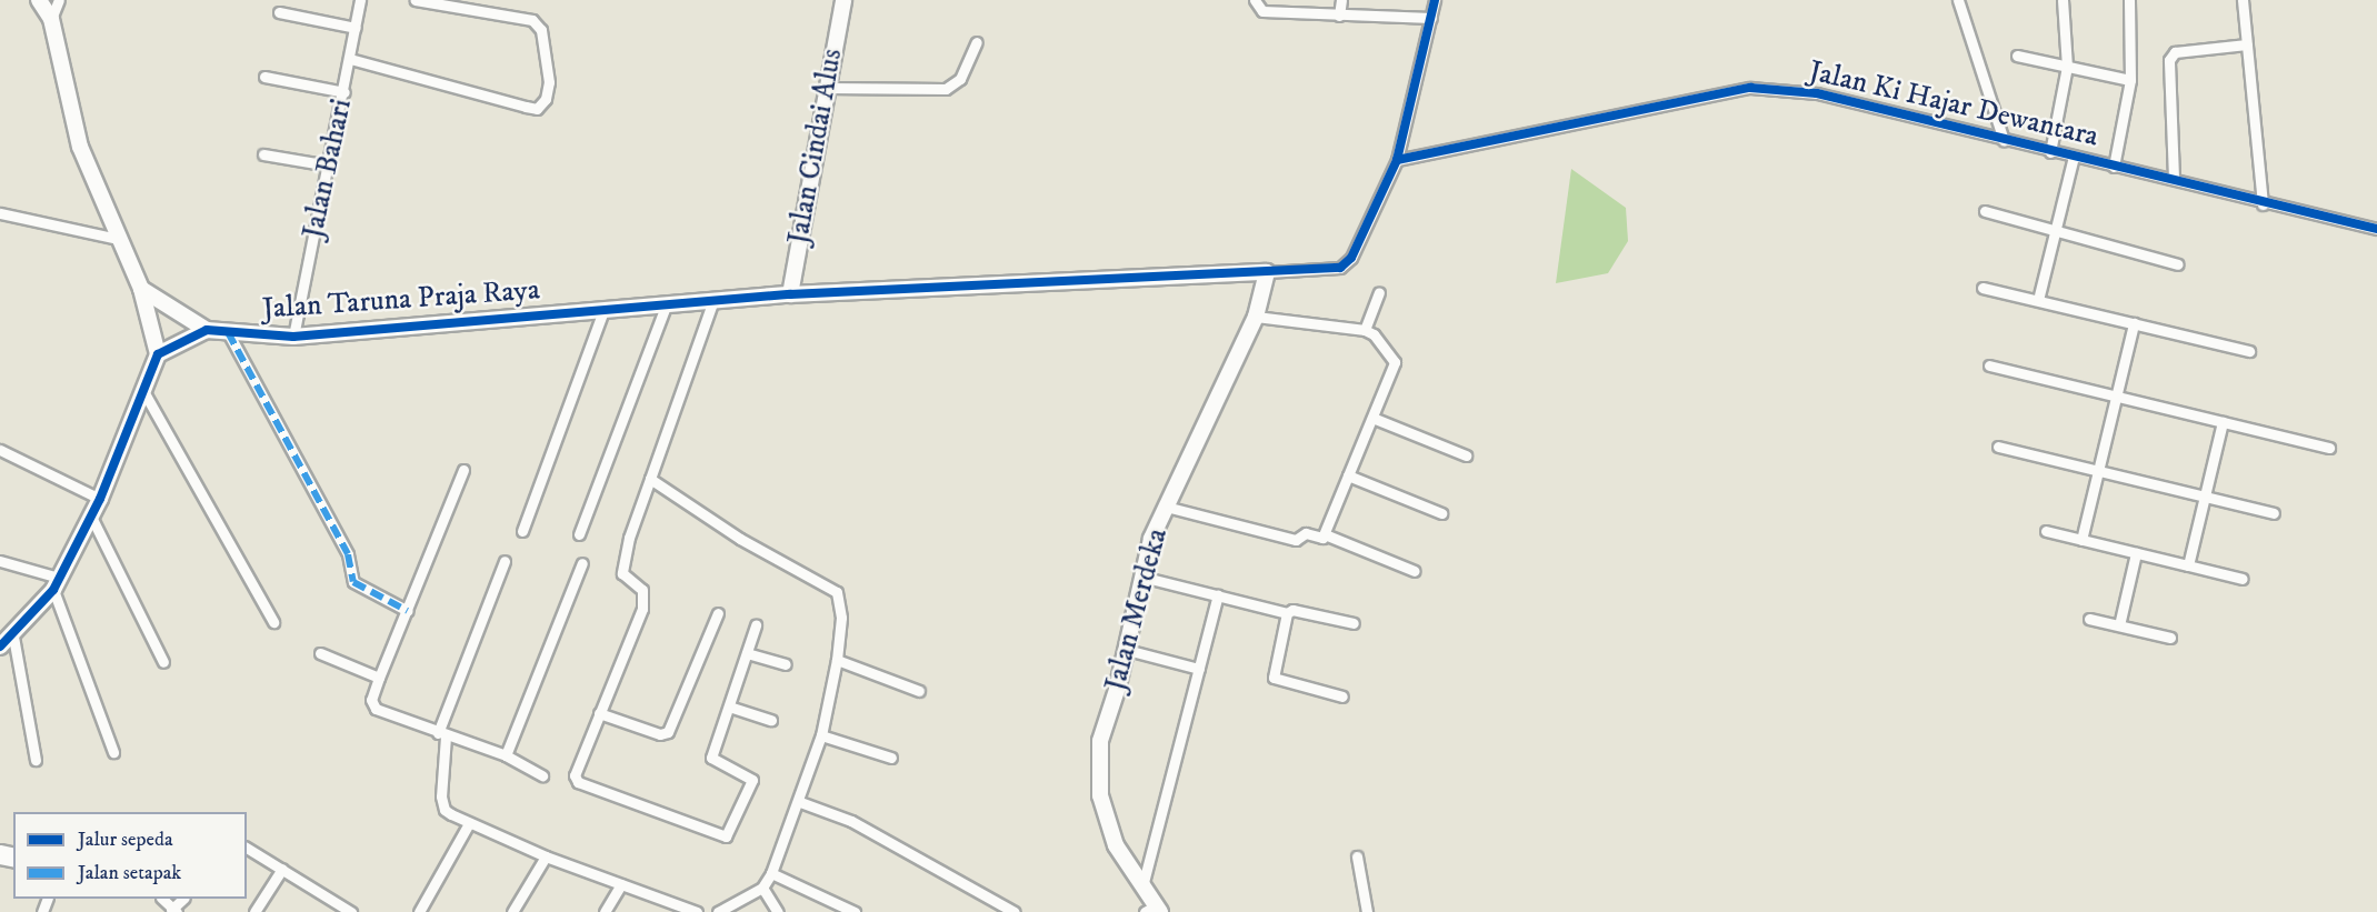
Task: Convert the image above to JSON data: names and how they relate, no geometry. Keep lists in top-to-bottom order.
{
  "streets": {
    "street": [
      "Jalan Ki Hajar Dewantara",
      "Jalan Cindai Alus",
      "Jalan Bahari",
      "Jalan Taruna Praja Raya",
      "Jalan Merdeka"
    ]
  },
  "crossings": [
    ["Jalan Cindai Alus", "Jalan Taruna Praja Raya"],
    ["Jalan Bahari", "Jalan Taruna Praja Raya"],
    ["Jalan Taruna Praja Raya", "Jalan Merdeka"]
  ],
  "legend": ["Jalur sepeda", "Jalan setapak"]
}
